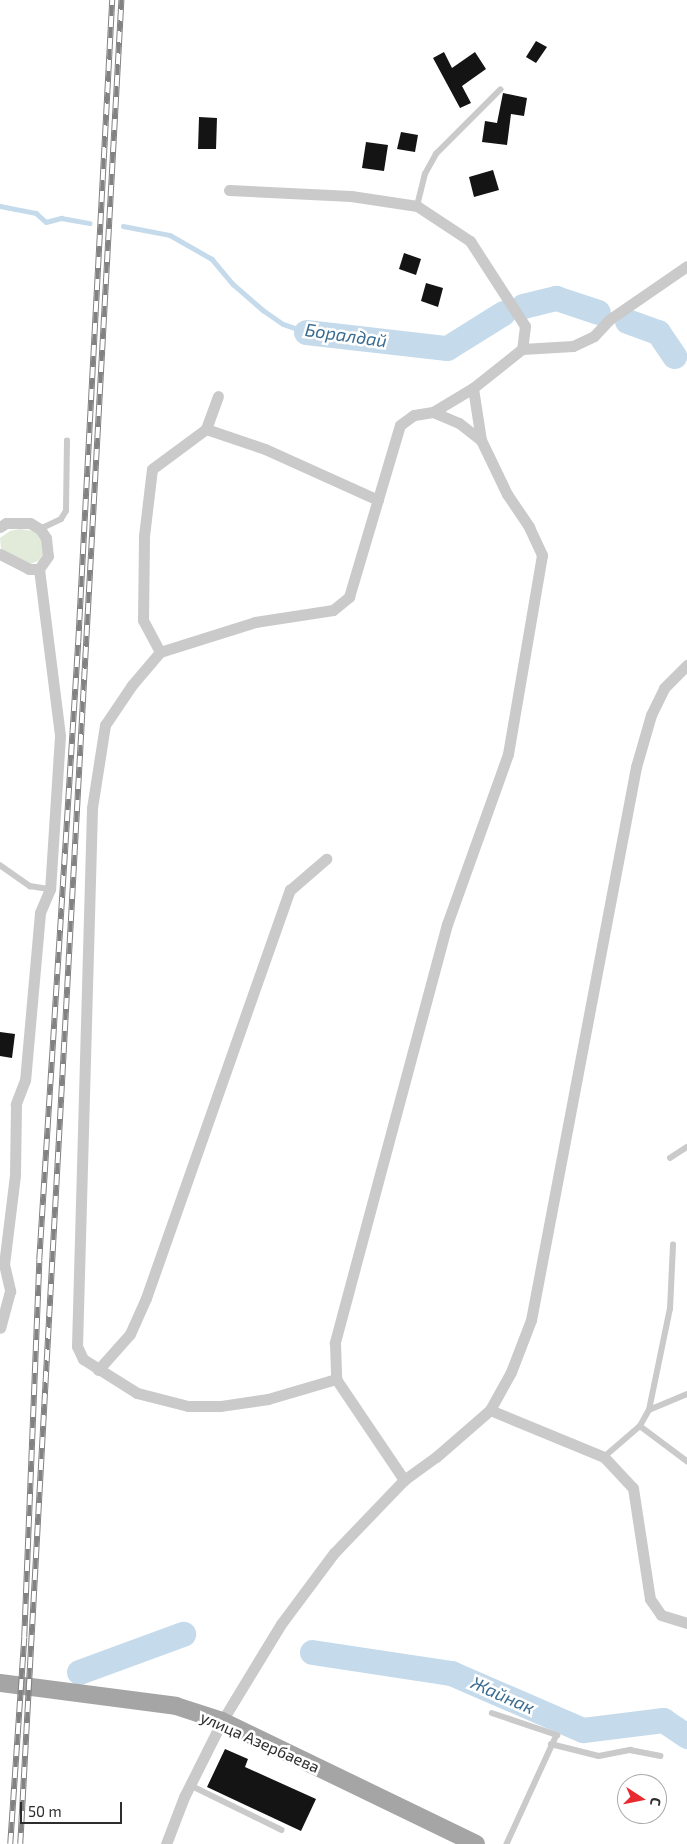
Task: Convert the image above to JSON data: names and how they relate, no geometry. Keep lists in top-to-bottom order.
{
  "streets": {
    "main road": ["улица Азербаева"]
  },
  "water": ["Боралдай", "Жайнак"],
  "scale_bar": "50 m",
  "north": "right"
}
